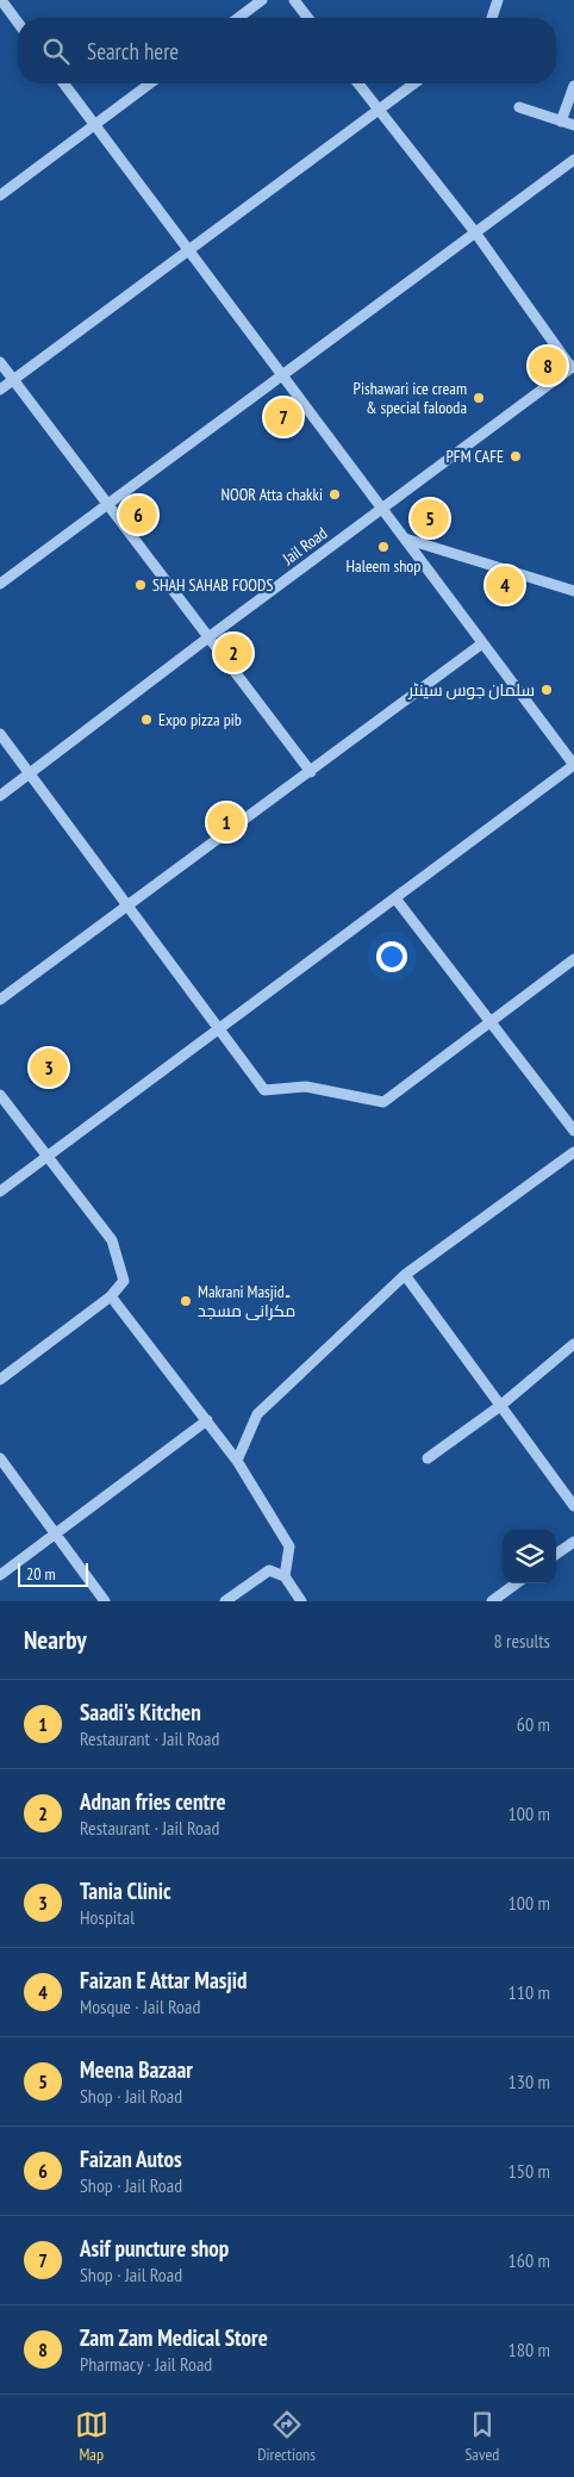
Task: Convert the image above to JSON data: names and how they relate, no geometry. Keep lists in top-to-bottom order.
{
  "streets": {
    "street": ["Jail Road"]
  },
  "places": [
    "Pishawari ice cream & special falooda",
    "PFM CAFE",
    "NOOR Atta chakki",
    "Haleem shop",
    "SHAH SAHAB FOODS",
    "سلمان جوس سینٹر",
    "Expo pizza pib",
    "Makrani Masjid۔ مکرانی مسجد"
  ],
  "scale_bar": "20 m",
  "page": {
    "search": "Search here",
    "pins": [
      "8",
      "7",
      "6",
      "5",
      "4",
      "2",
      "1",
      "3"
    ],
    "scale": "20 m",
    "heading": ["Nearby", "8 results"],
    "list": [
      {
        "mark": "1",
        "name": "Saadi's Kitchen",
        "note": "Restaurant · Jail Road",
        "value": "60 m"
      },
      {
        "mark": "2",
        "name": "Adnan fries centre",
        "note": "Restaurant · Jail Road",
        "value": "100 m"
      },
      {
        "mark": "3",
        "name": "Tania Clinic",
        "note": "Hospital",
        "value": "100 m"
      },
      {
        "mark": "4",
        "name": "Faizan E Attar Masjid",
        "note": "Mosque · Jail Road",
        "value": "110 m"
      },
      {
        "mark": "5",
        "name": "Meena Bazaar",
        "note": "Shop · Jail Road",
        "value": "130 m"
      },
      {
        "mark": "6",
        "name": "Faizan Autos",
        "note": "Shop · Jail Road",
        "value": "150 m"
      },
      {
        "mark": "7",
        "name": "Asif puncture shop",
        "note": "Shop · Jail Road",
        "value": "160 m"
      },
      {
        "mark": "8",
        "name": "Zam Zam Medical Store",
        "note": "Pharmacy · Jail Road",
        "value": "180 m"
      }
    ],
    "nav": ["Map", "Directions", "Saved"]
  }
}
